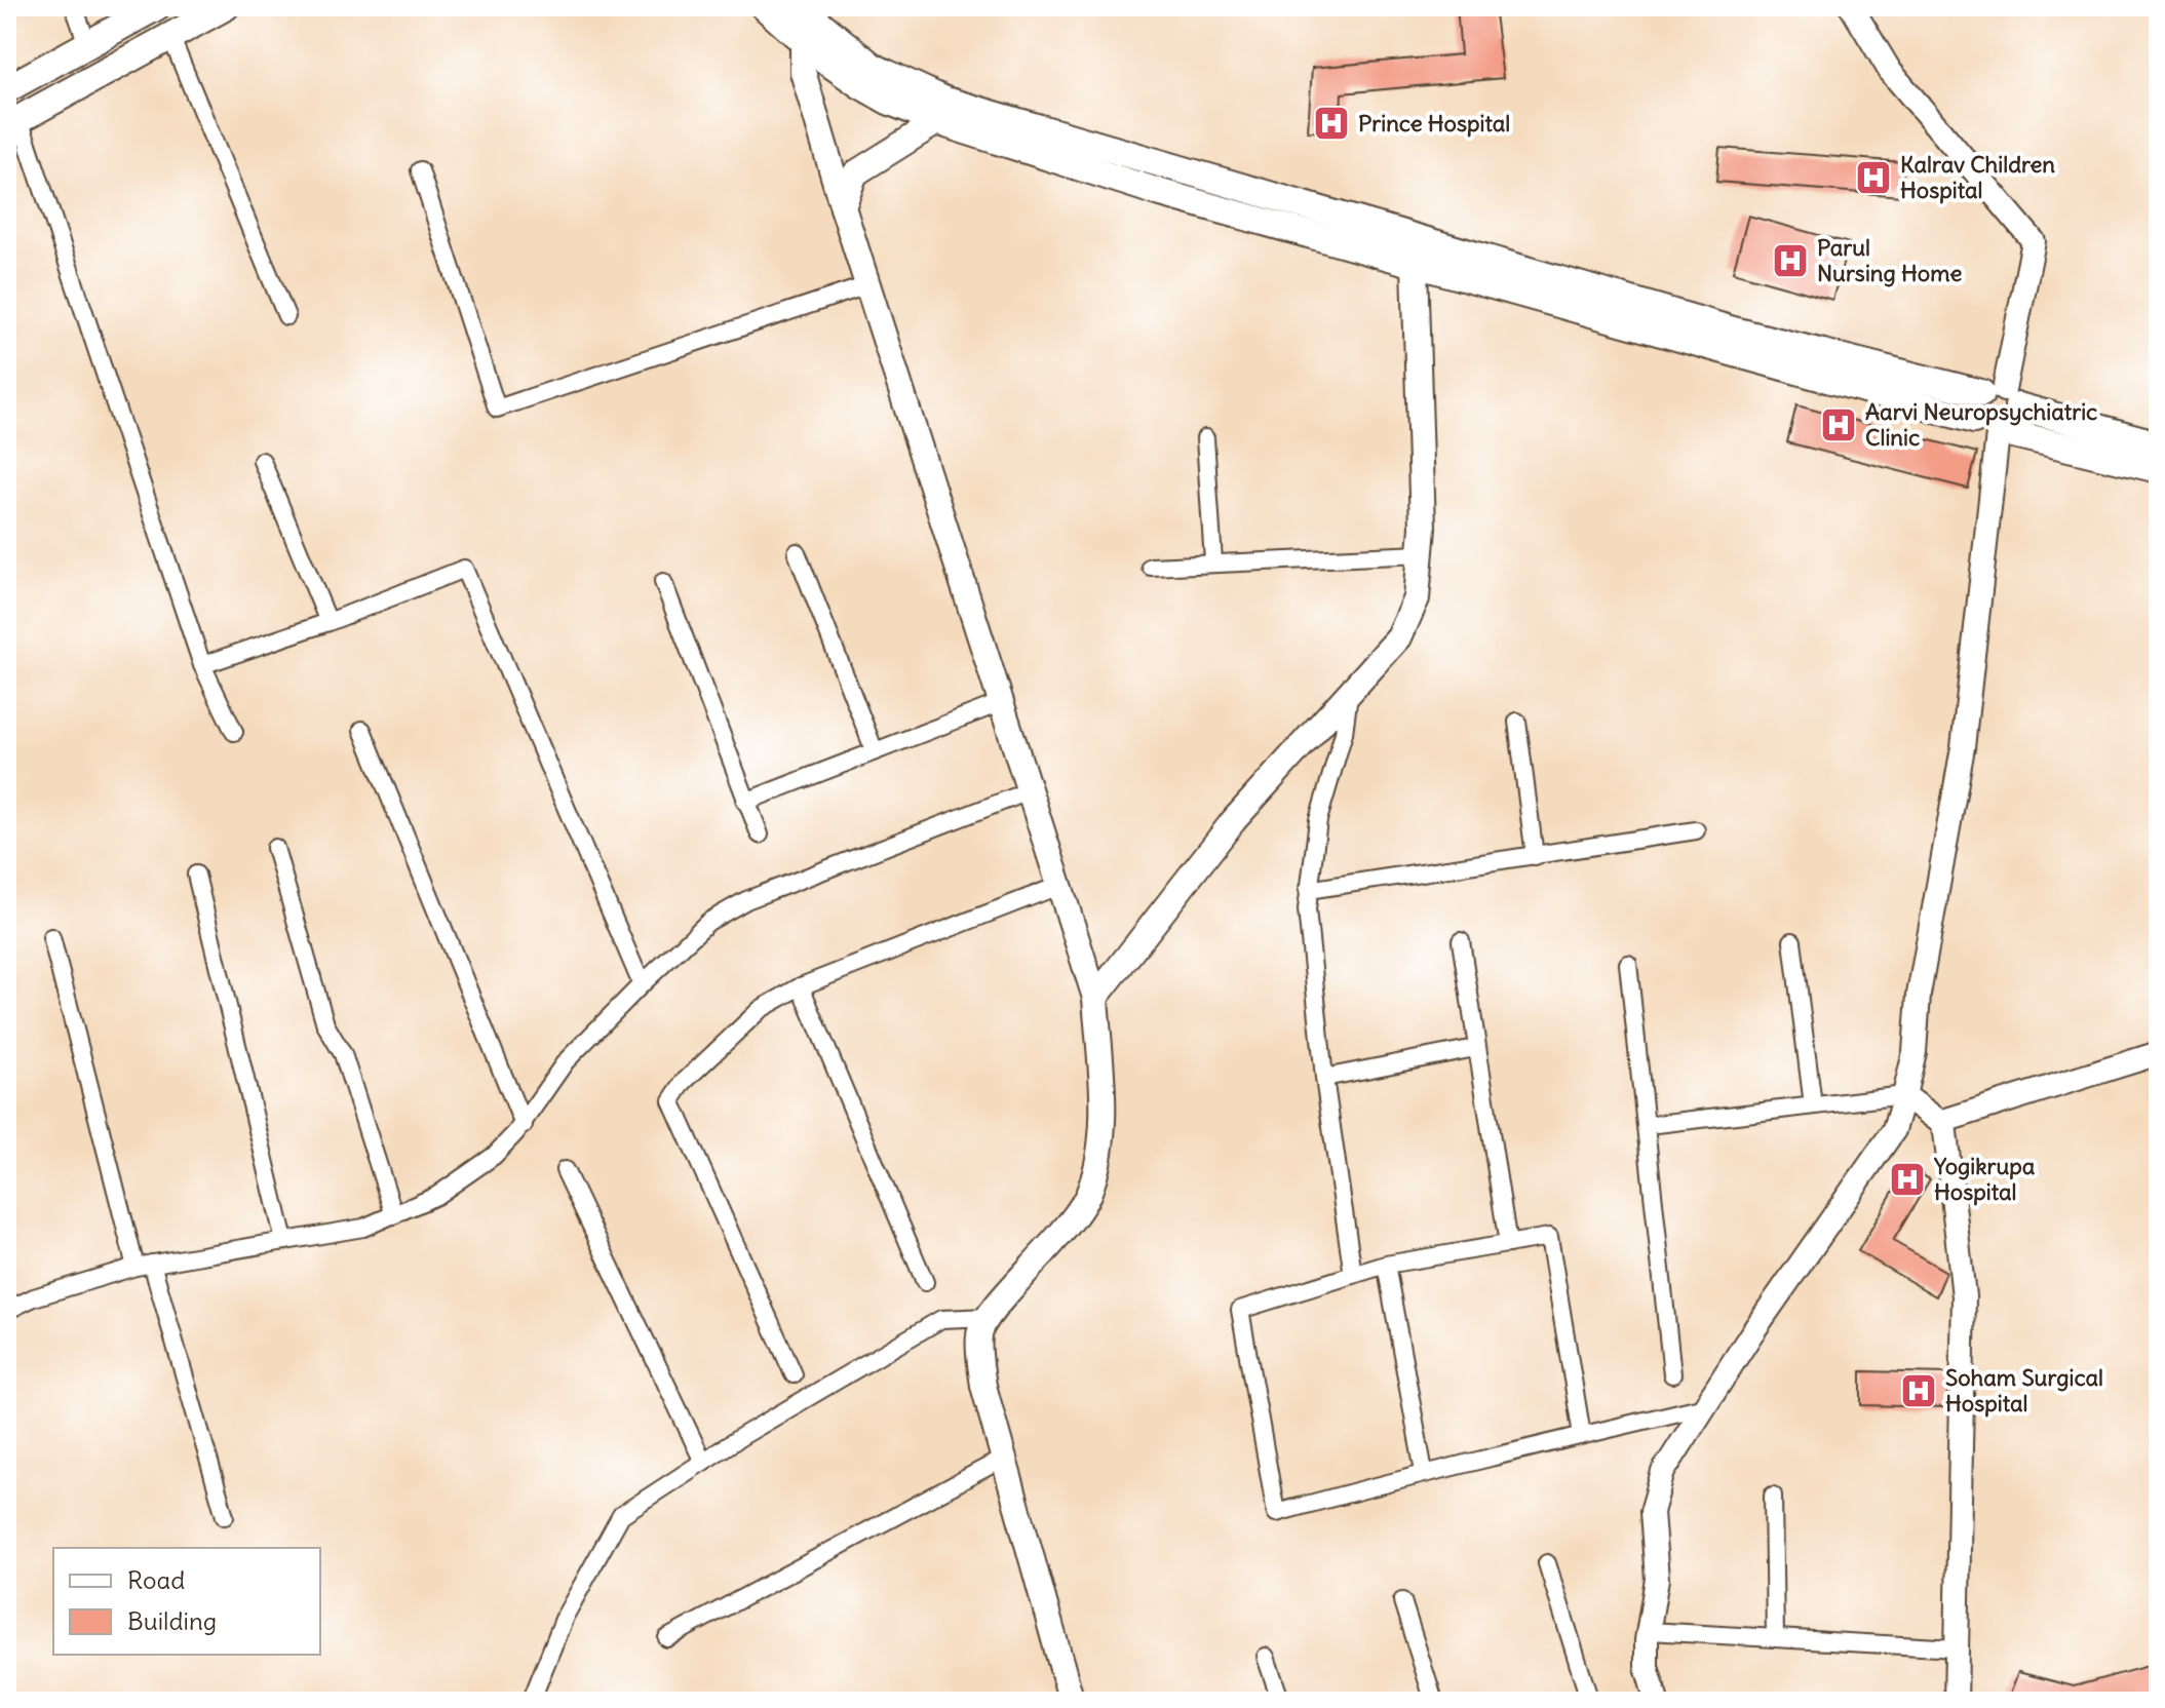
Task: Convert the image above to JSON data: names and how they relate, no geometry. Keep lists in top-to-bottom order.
{
  "places": {
    "hospital": [
      "Prince Hospital",
      "Kalrav Children Hospital",
      "Parul Nursing Home",
      "Aarvi Neuropsychiatric Clinic",
      "Yogikrupa Hospital",
      "Soham Surgical Hospital"
    ]
  },
  "legend": ["Road", "Building"]
}
